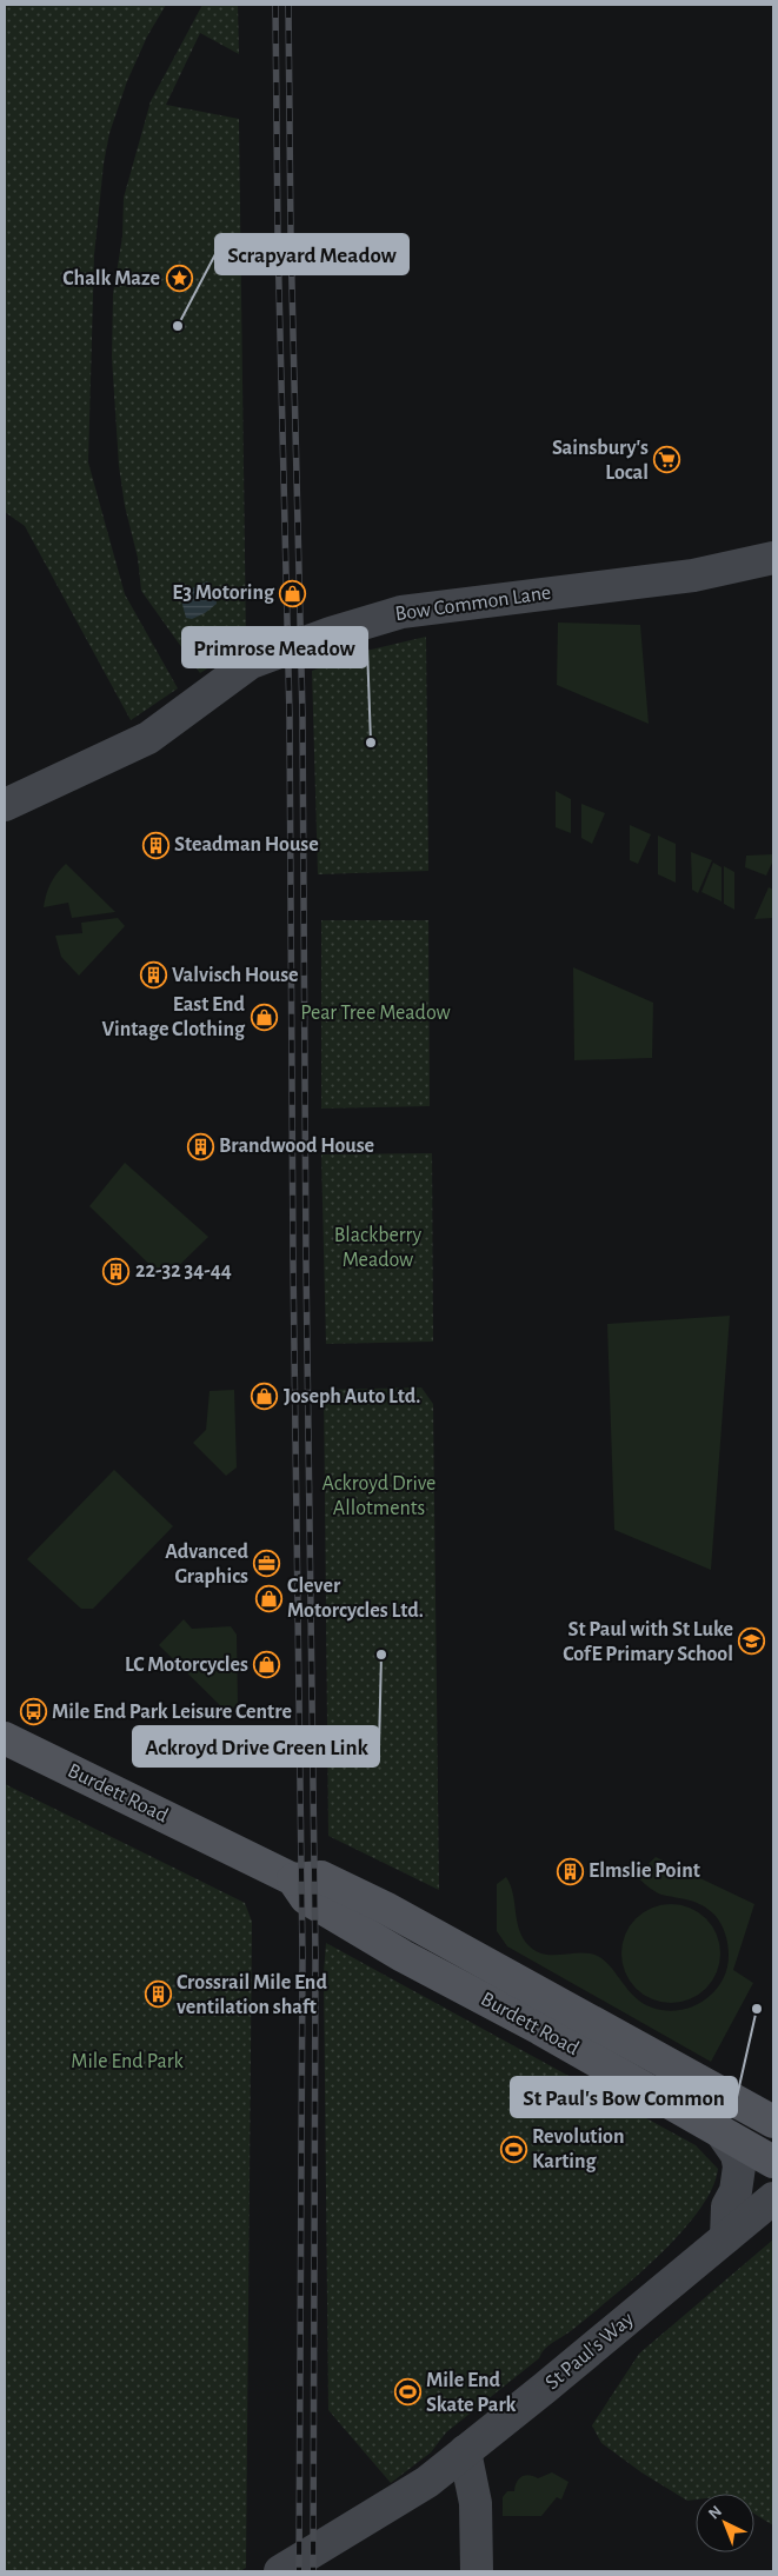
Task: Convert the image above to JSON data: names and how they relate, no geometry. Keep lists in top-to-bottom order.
{
  "streets": {
    "main road": ["Burdett Road"],
    "street": ["Bow Common Lane", "St Paul's Way"]
  },
  "parks": [
    "Pear Tree Meadow",
    "Blackberry Meadow",
    "Ackroyd Drive Allotments",
    "Mile End Park"
  ],
  "places": {
    "place": ["Chalk Maze"],
    "other": [
      "Scrapyard Meadow",
      "Primrose Meadow",
      "Ackroyd Drive Green Link",
      "St Paul's Bow Common"
    ],
    "supermarket": ["Sainsbury's Local"],
    "shop": [
      "E3 Motoring",
      "East End Vintage Clothing",
      "Joseph Auto Ltd.",
      "Clever Motorcycles Ltd.",
      "LC Motorcycles"
    ],
    "building": [
      "Steadman House",
      "Valvisch House",
      "Brandwood House",
      "22-32 34-44",
      "Elmslie Point",
      "Crossrail Mile End ventilation shaft"
    ],
    "office": ["Advanced Graphics"],
    "school or university": ["St Paul with St Luke CofE Primary School"],
    "bus stop": ["Mile End Park Leisure Centre"],
    "sports": ["Revolution Karting", "Mile End Skate Park"]
  },
  "north": "top left"
}
